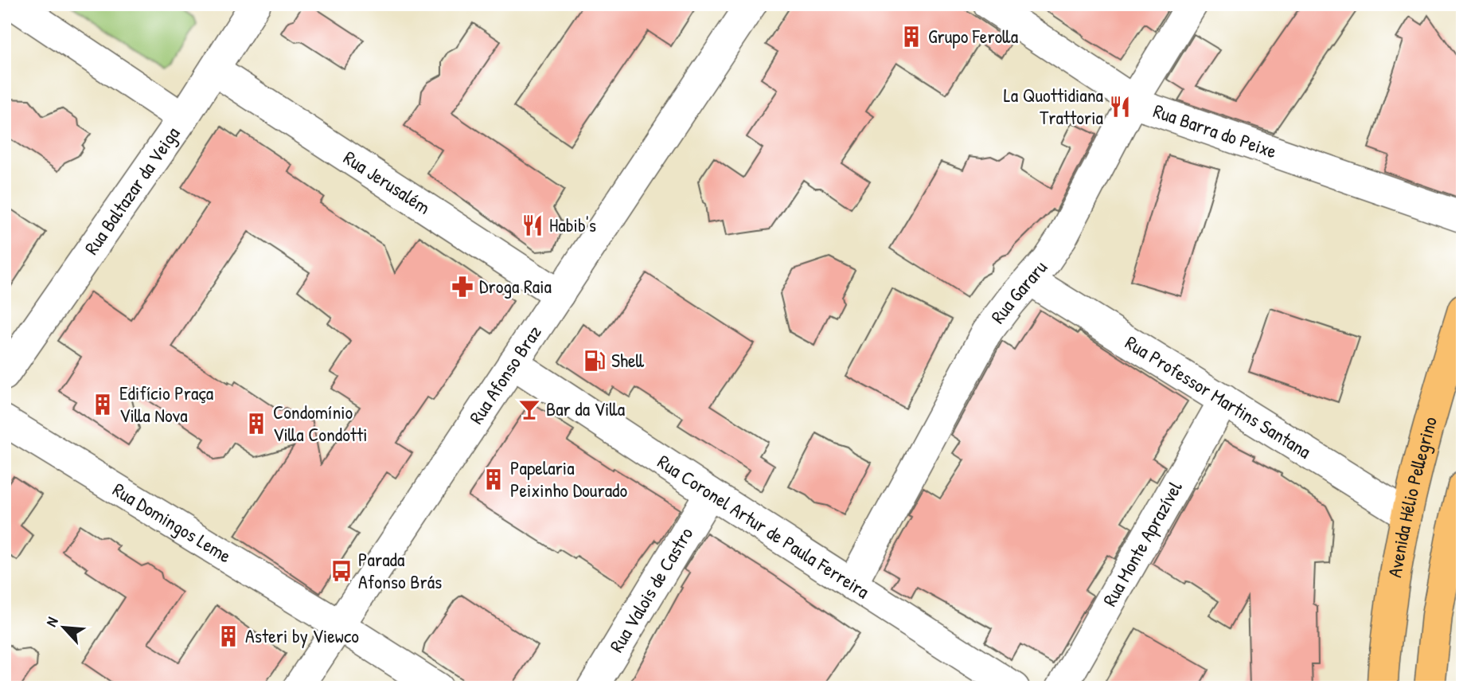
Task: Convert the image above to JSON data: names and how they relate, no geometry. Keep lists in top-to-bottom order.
{
  "streets": {
    "main road": ["Avenida Hélio Pellegrino"],
    "street": [
      "Rua Barra do Peixe",
      "Rua Jerusalém",
      "Rua Baltazar da Veiga",
      "Rua Gararu",
      "Rua Afonso Braz",
      "Rua Professor Martins Santana",
      "Rua Domingos Leme",
      "Rua Coronel Artur de Paula Ferreira",
      "Rua Monte Aprazível",
      "Rua Valois de Castro"
    ]
  },
  "crossings": [
    ["Rua Barra do Peixe", "Rua Gararu"],
    ["Rua Jerusalém", "Rua Baltazar da Veiga"],
    ["Rua Jerusalém", "Rua Afonso Braz"],
    ["Rua Gararu", "Rua Professor Martins Santana"],
    ["Rua Gararu", "Rua Coronel Artur de Paula Ferreira"],
    ["Rua Afonso Braz", "Rua Domingos Leme"],
    ["Rua Afonso Braz", "Rua Coronel Artur de Paula Ferreira"],
    ["Rua Professor Martins Santana", "Avenida Hélio Pellegrino"],
    ["Rua Professor Martins Santana", "Rua Monte Aprazível"],
    ["Rua Coronel Artur de Paula Ferreira", "Rua Valois de Castro"]
  ],
  "places": {
    "building": [
      "Grupo Ferolla",
      "Edifício Praça Villa Nova",
      "Condomínio Villa Condotti",
      "Papelaria Peixinho Dourado",
      "Asteri by Viewco"
    ],
    "restaurant": ["La Quottidiana Trattoria", "Habib's"],
    "pharmacy": ["Droga Raia"],
    "fuel station": ["Shell"],
    "bar": ["Bar da Villa"],
    "bus stop": ["Parada Afonso Brás"]
  },
  "north": "top left"
}
